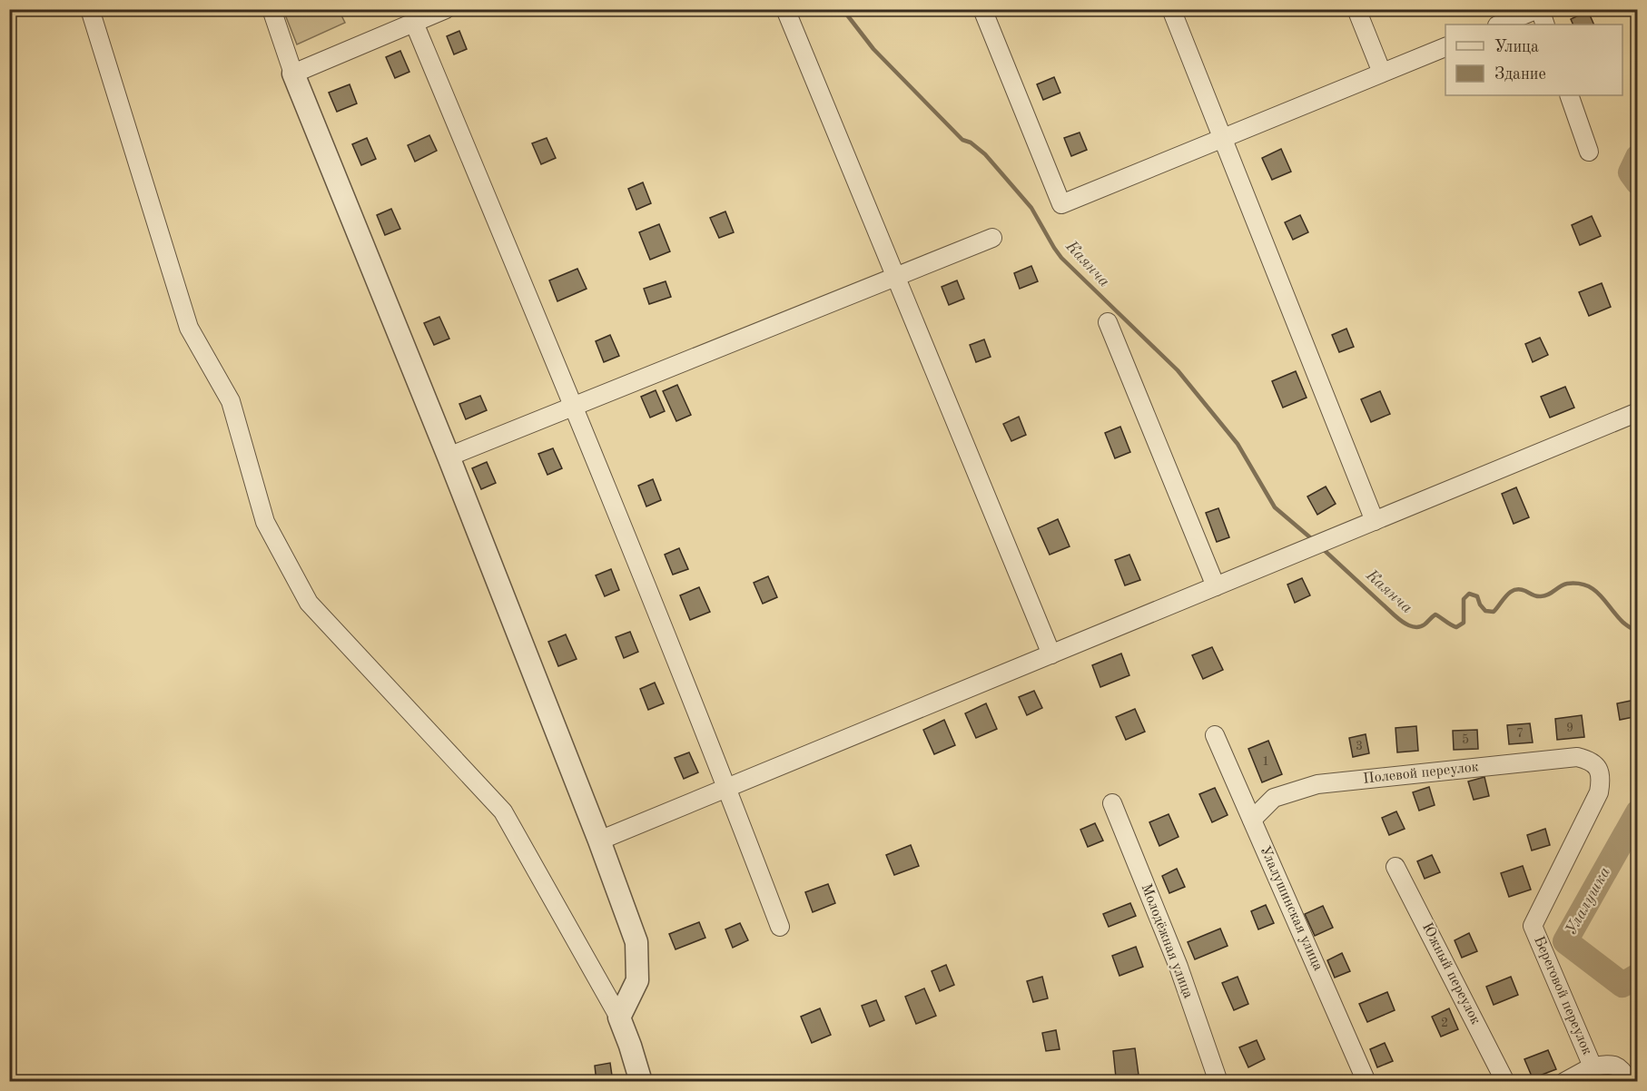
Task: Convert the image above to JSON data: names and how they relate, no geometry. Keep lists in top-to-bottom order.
{
  "streets": {
    "street": [
      "Полевой переулок",
      "Улалушинская улица",
      "Молодёжная улица",
      "Южный переулок",
      "Береговой переулок"
    ]
  },
  "crossings": [
    ["Полевой переулок", "Улалушинская улица"],
    ["Полевой переулок", "Береговой переулок"]
  ],
  "water": ["Каянча", "Улалушка"],
  "house_numbers": [
    "9",
    "7",
    "5",
    "3",
    "1",
    "2"
  ],
  "legend": ["Улица", "Здание"]
}
